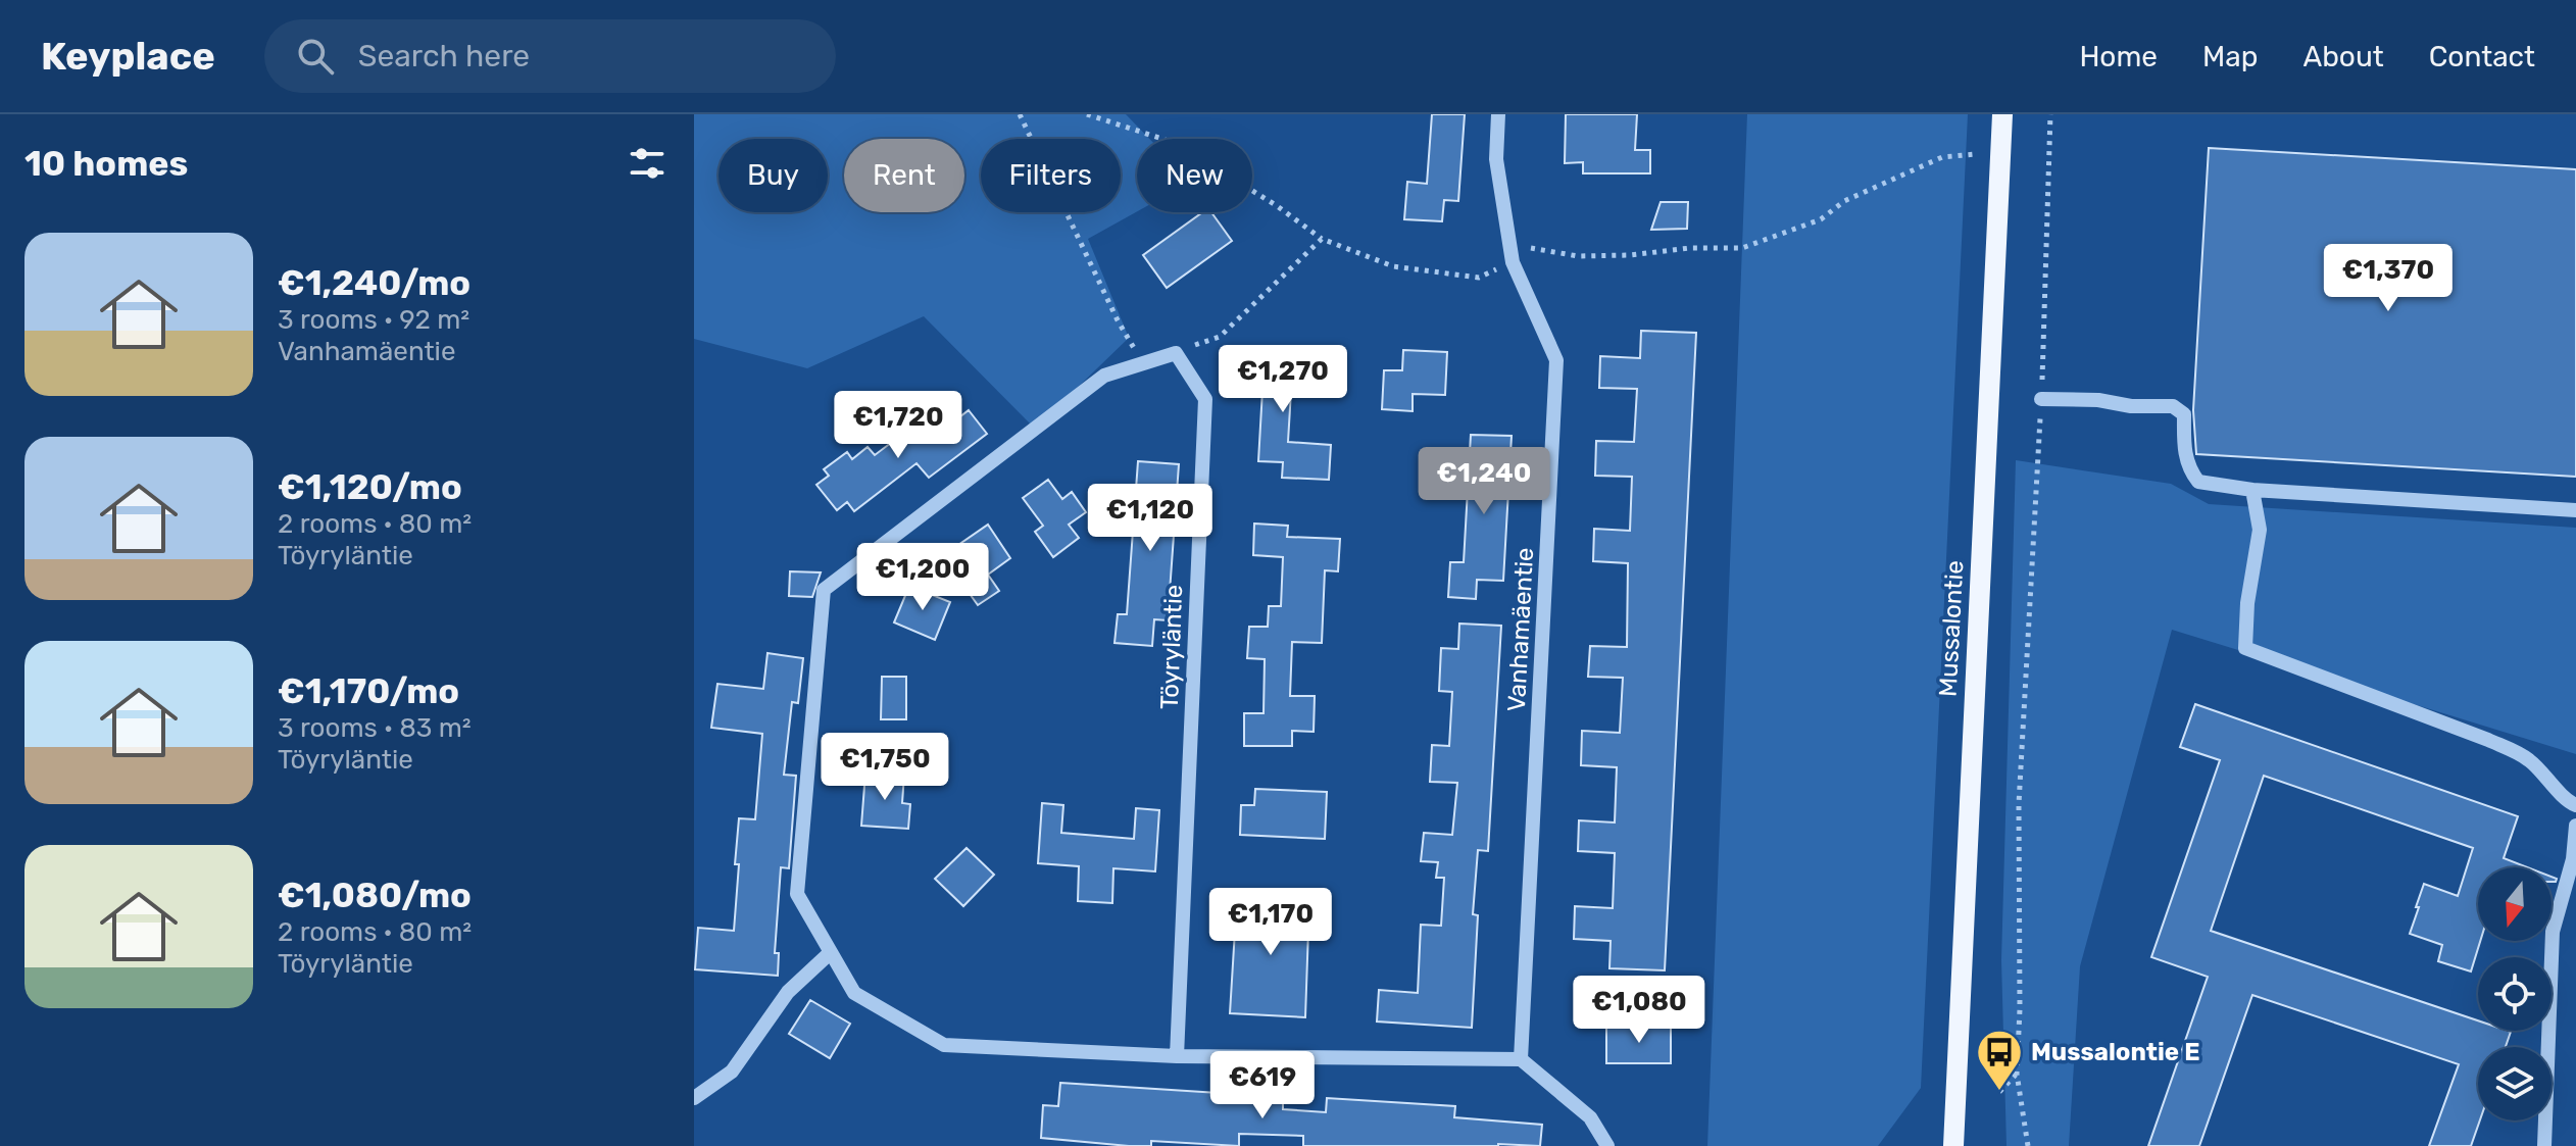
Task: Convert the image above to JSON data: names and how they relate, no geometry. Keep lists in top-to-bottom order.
{
  "streets": {
    "main road": ["Mussalontie"],
    "street": ["Vanhamäentie", "Töyryläntie"]
  },
  "places": {
    "bus stop": ["Mussalontie E"]
  },
  "north": "bottom",
  "page": {
    "header": "Keyplace",
    "search": "Search here",
    "nav": [
      "Home",
      "Map",
      "About",
      "Contact"
    ],
    "heading": "10 homes",
    "chip": [
      "Buy",
      "Rent",
      "Filters",
      "New"
    ],
    "list": [
      {
        "name": "€1,240/mo",
        "note": "3 rooms · 92 m² · Vanhamäentie"
      },
      {
        "name": "€1,120/mo",
        "note": "2 rooms · 80 m² · Töyryläntie"
      },
      {
        "name": "€1,170/mo",
        "note": "3 rooms · 83 m² · Töyryläntie"
      },
      {
        "name": "€1,080/mo",
        "note": "2 rooms · 80 m² · Töyryläntie"
      }
    ],
    "price": [
      "€1,370",
      "€1,270",
      "€1,720",
      "€1,240",
      "€1,120",
      "€1,200",
      "€1,750",
      "€1,170",
      "€1,080",
      "€619"
    ]
  }
}
